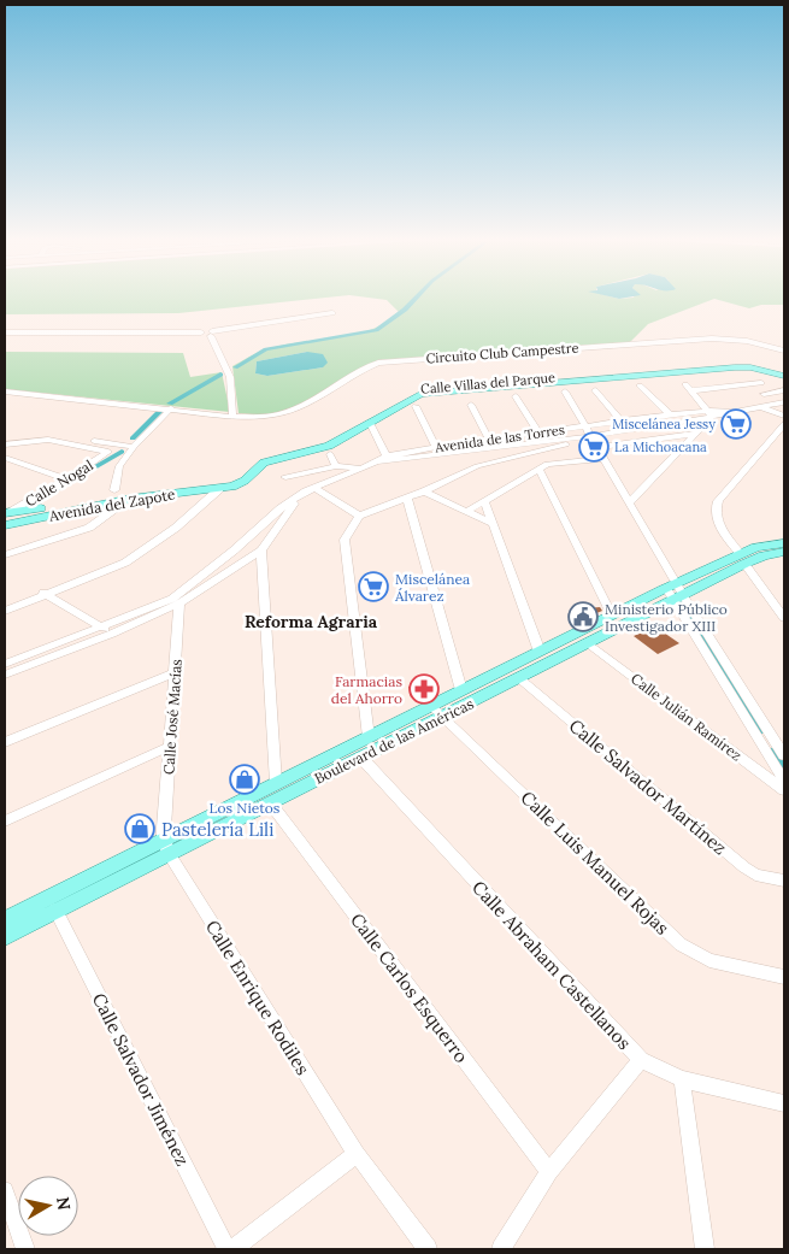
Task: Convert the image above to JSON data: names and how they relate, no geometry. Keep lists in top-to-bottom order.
{
  "streets": {
    "main road": ["Calle Villas del Parque", "Avenida del Zapote", "Boulevard de las Américas"],
    "street": [
      "Circuito Club Campestre",
      "Avenida de las Torres",
      "Calle Nogal",
      "Calle José Macías",
      "Calle Julián Ramírez",
      "Calle Salvador Martínez",
      "Calle Luis Manuel Rojas",
      "Calle Abraham Castellanos",
      "Calle Carlos Esquerro",
      "Calle Enrique Rodiles",
      "Calle Salvador Jiménez"
    ]
  },
  "crossings": [
    ["Circuito Club Campestre", "Calle Nogal"],
    ["Calle Villas del Parque", "Avenida del Zapote"],
    ["Avenida de las Torres", "Calle José Macías"],
    ["Calle Nogal", "Avenida del Zapote"],
    ["Calle José Macías", "Boulevard de las Américas"],
    ["Calle José Macías", "Calle Enrique Rodiles"],
    ["Calle Julián Ramírez", "Boulevard de las Américas"],
    ["Boulevard de las Américas", "Calle Salvador Martínez"],
    ["Boulevard de las Américas", "Calle Luis Manuel Rojas"],
    ["Boulevard de las Américas", "Calle Abraham Castellanos"],
    ["Boulevard de las Américas", "Calle Carlos Esquerro"],
    ["Boulevard de las Américas", "Calle Enrique Rodiles"],
    ["Boulevard de las Américas", "Calle Salvador Jiménez"]
  ],
  "districts": ["Reforma Agraria"],
  "places": {
    "supermarket": ["Miscelánea Jessy", "La Michoacana", "Miscelánea Álvarez"],
    "public building": ["Ministerio Público Investigador XIII"],
    "pharmacy": ["Farmacias del Ahorro"],
    "shop": ["Los Nietos", "Pastelería Lili"]
  },
  "north": "right"
}
